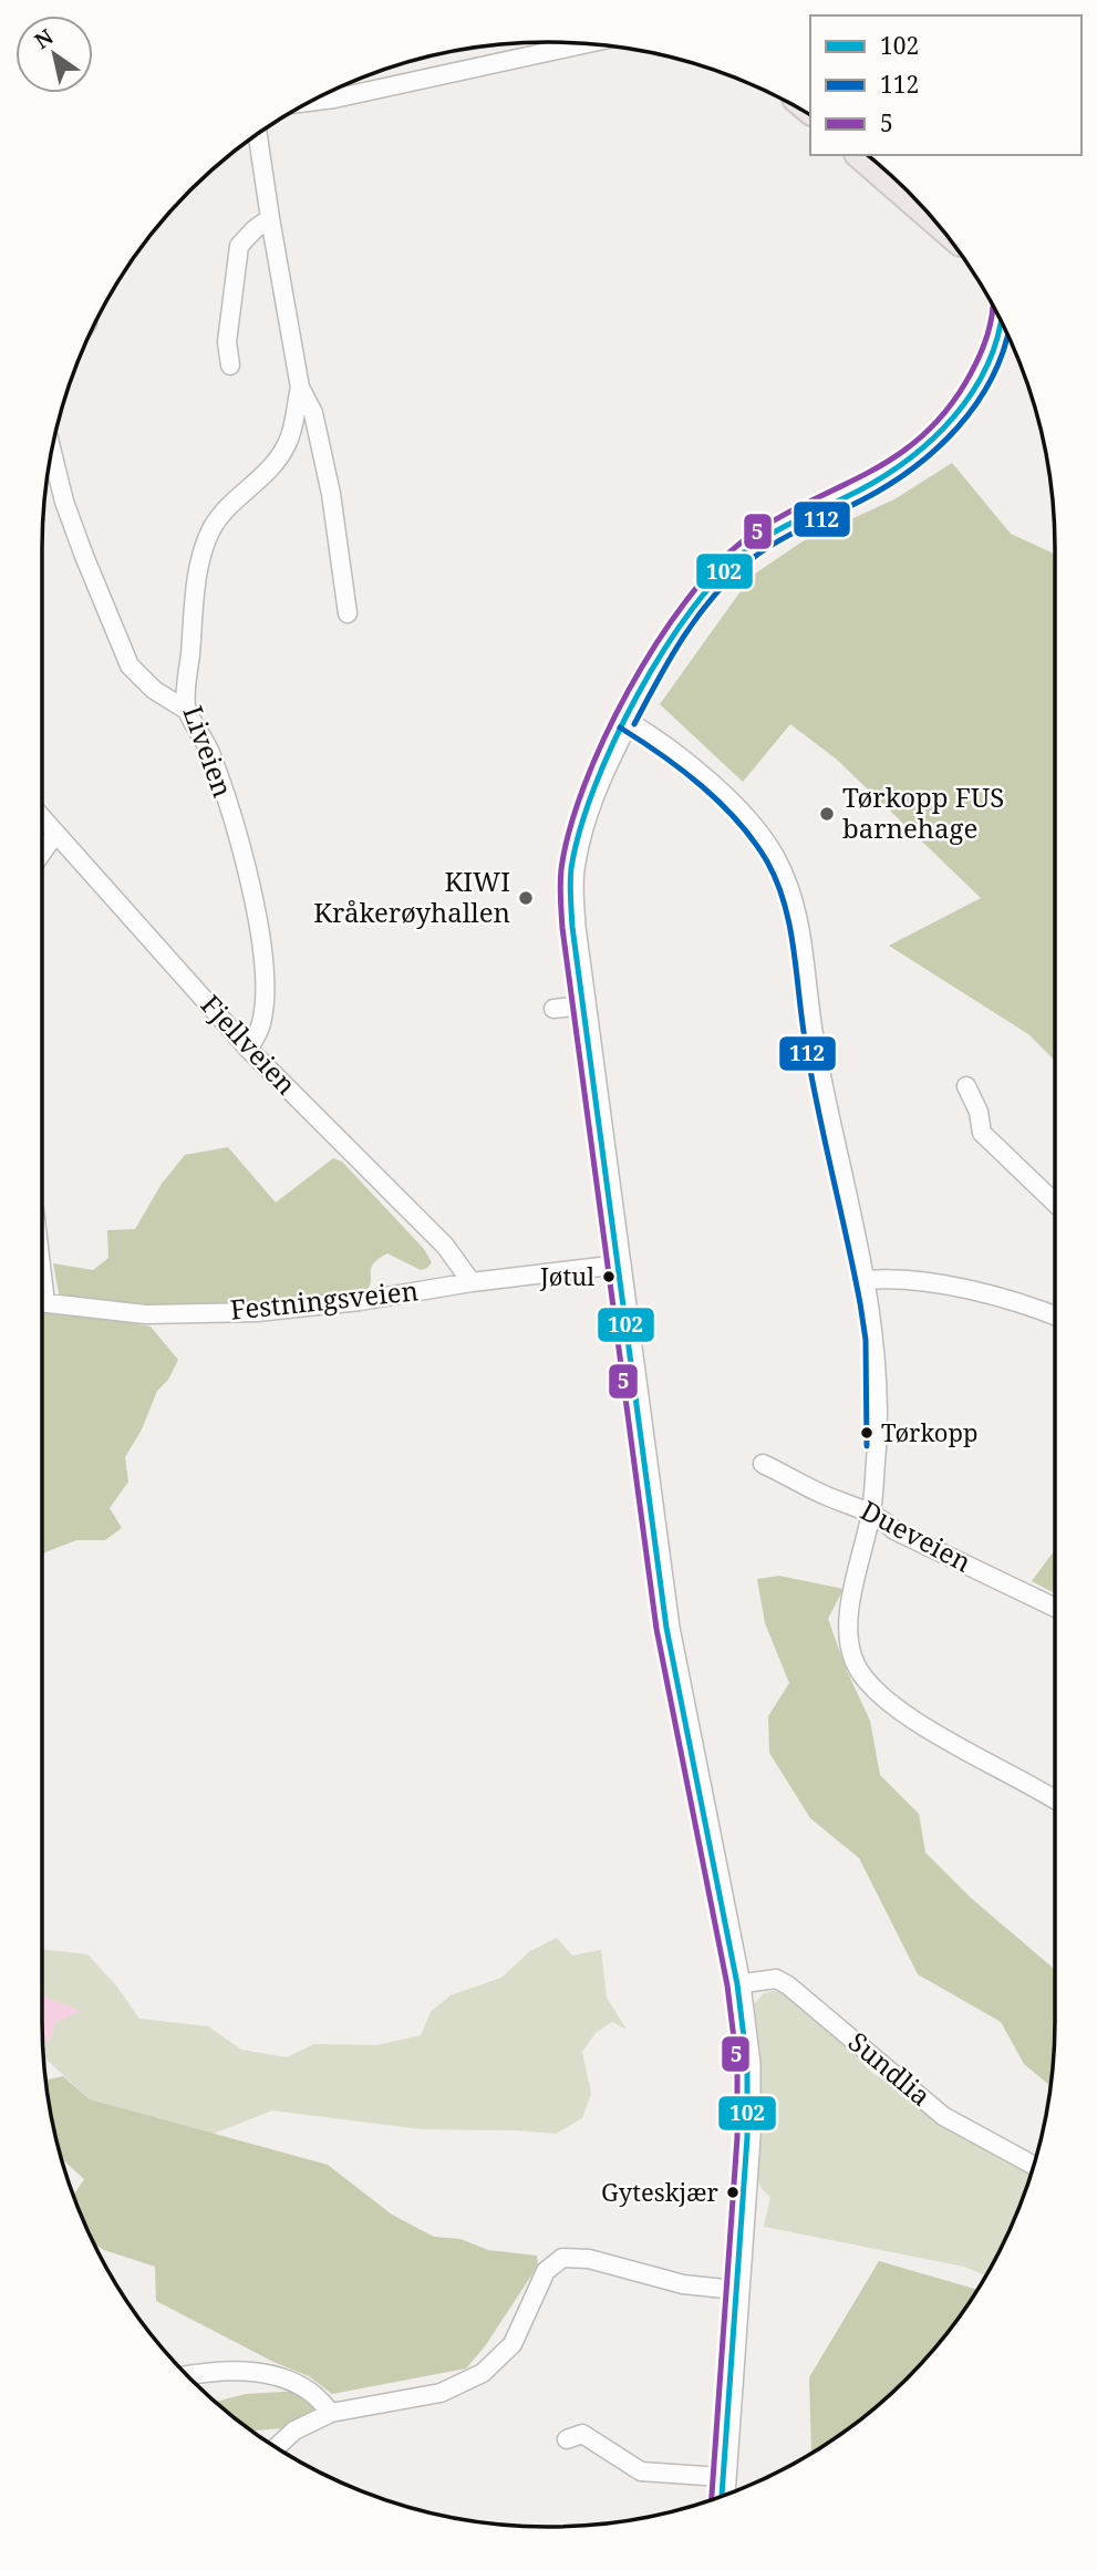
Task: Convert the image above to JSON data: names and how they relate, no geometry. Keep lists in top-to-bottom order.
{
  "streets": {
    "street": [
      "Liveien",
      "Fjellveien",
      "Festningsveien",
      "Dueveien",
      "Sundlia"
    ]
  },
  "crossings": [
    ["Liveien", "Fjellveien"],
    ["Fjellveien", "Festningsveien"]
  ],
  "places": [
    "Tørkopp FUS barnehage",
    "KIWI Kråkerøyhallen",
    "Jøtul",
    "Tørkopp",
    "Gyteskjær"
  ],
  "lines": ["transit line 5", "transit line 102", "transit line 112"],
  "legend": ["102", "112", "5"],
  "north": "top left"
}
